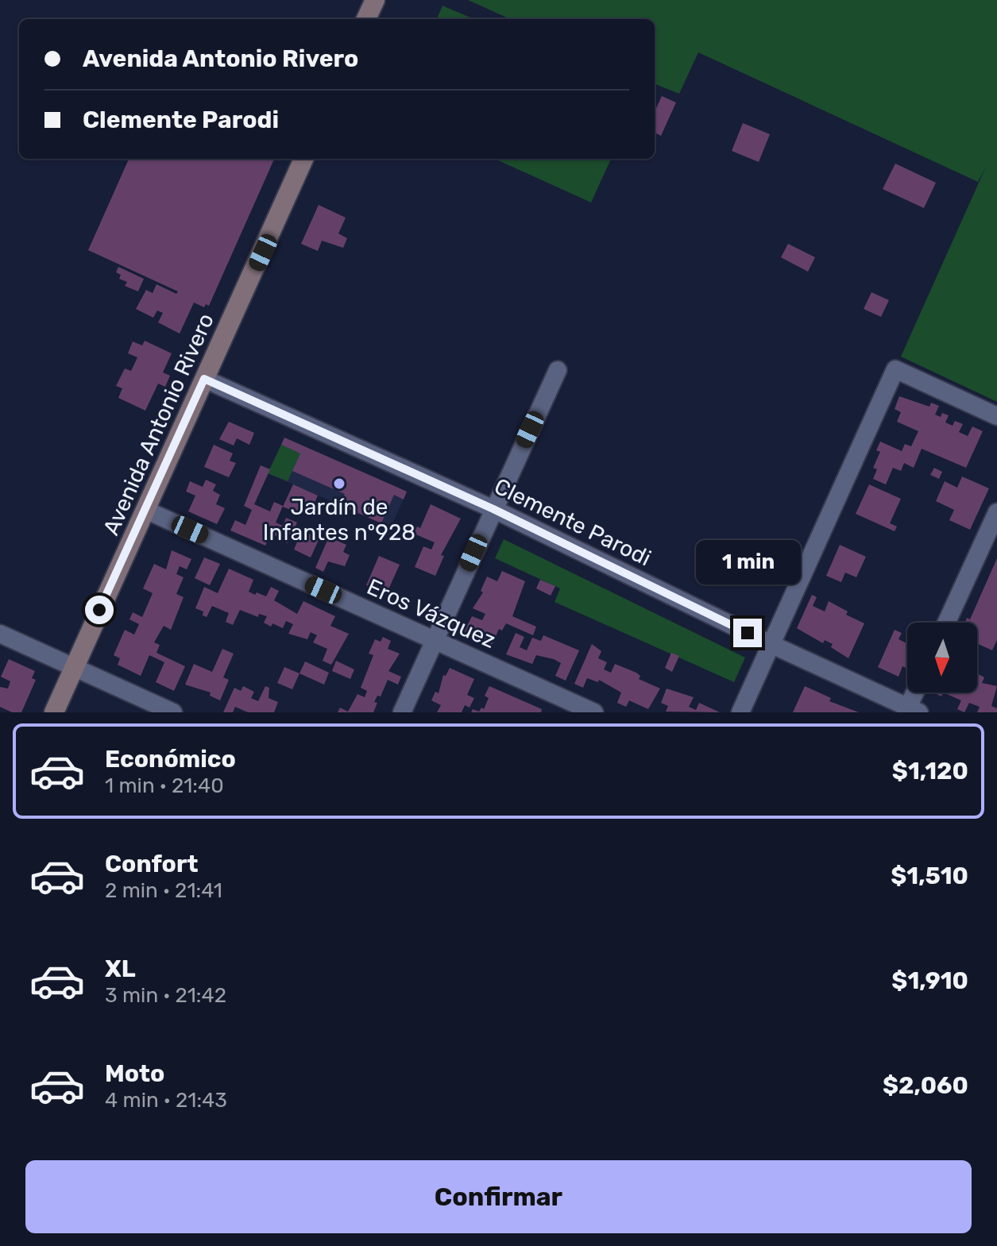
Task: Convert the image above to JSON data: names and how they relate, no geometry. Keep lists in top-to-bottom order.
{
  "streets": {
    "main road": ["Avenida Antonio Rivero"],
    "street": ["Clemente Parodi", "Eros Vázquez"]
  },
  "crossings": [
    ["Avenida Antonio Rivero", "Clemente Parodi"],
    ["Avenida Antonio Rivero", "Eros Vázquez"]
  ],
  "places": ["Jardín de Infantes nº928"],
  "north": "bottom",
  "page": {
    "banner": ["Avenida Antonio Rivero", "Clemente Parodi"],
    "bubble": "1 min",
    "list": [
      {
        "name": "Económico",
        "note": "1 min · 21:40",
        "value": "$1,120"
      },
      {
        "name": "Confort",
        "note": "2 min · 21:41",
        "value": "$1,510"
      },
      {
        "name": "XL",
        "note": "3 min · 21:42",
        "value": "$1,910"
      },
      {
        "name": "Moto",
        "note": "4 min · 21:43",
        "value": "$2,060"
      }
    ],
    "buttons": "Confirmar"
  }
}
